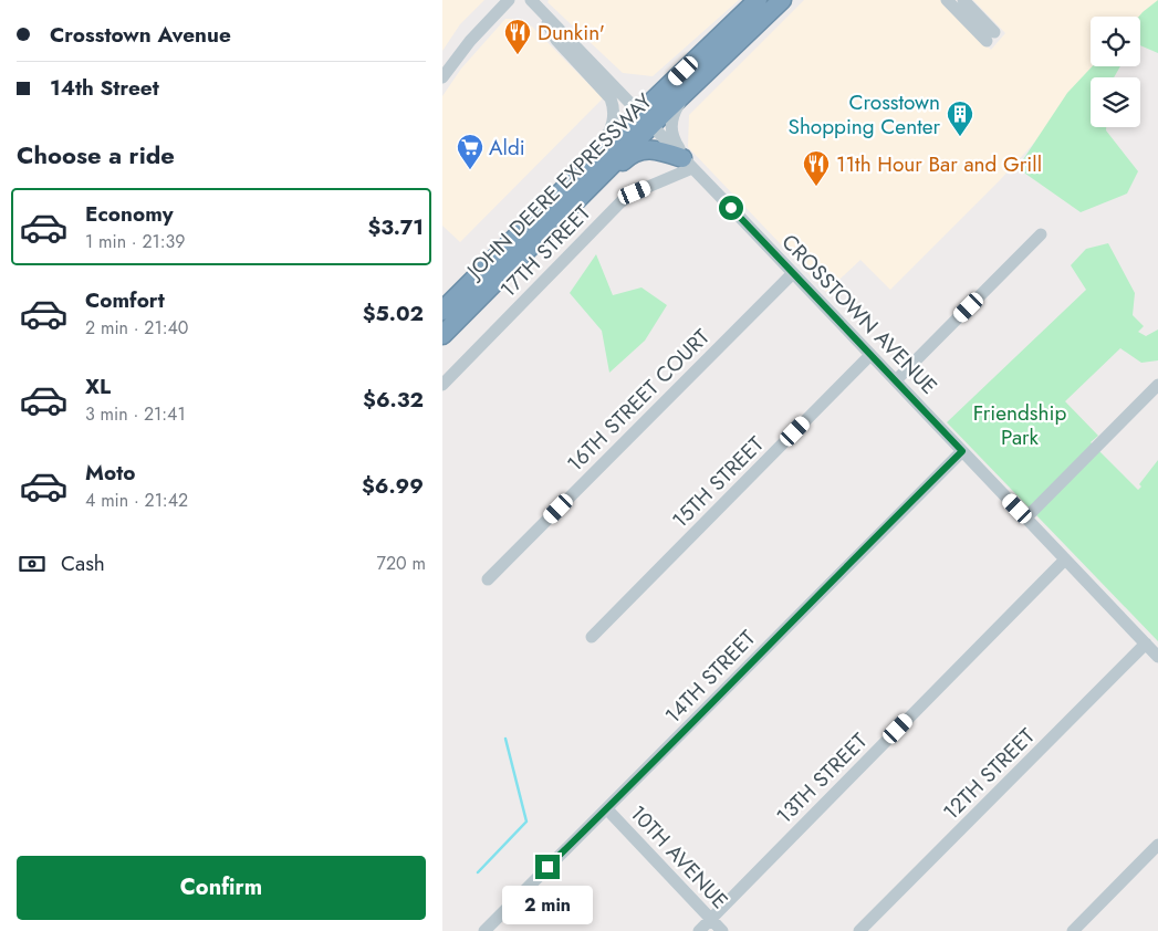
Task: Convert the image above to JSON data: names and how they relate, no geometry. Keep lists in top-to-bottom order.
{
  "streets": {
    "highway": ["JOHN DEERE EXPRESSWAY"],
    "street": [
      "17TH STREET",
      "CROSSTOWN AVENUE",
      "16TH STREET COURT",
      "15TH STREET",
      "14TH STREET",
      "12TH STREET",
      "13TH STREET",
      "10TH AVENUE"
    ]
  },
  "crossings": [
    ["JOHN DEERE EXPRESSWAY", "CROSSTOWN AVENUE"],
    ["17TH STREET", "CROSSTOWN AVENUE"],
    ["CROSSTOWN AVENUE", "16TH STREET COURT"],
    ["CROSSTOWN AVENUE", "15TH STREET"],
    ["CROSSTOWN AVENUE", "14TH STREET"],
    ["CROSSTOWN AVENUE", "12TH STREET"],
    ["CROSSTOWN AVENUE", "13TH STREET"],
    ["14TH STREET", "10TH AVENUE"],
    ["13TH STREET", "10TH AVENUE"]
  ],
  "parks": ["Friendship Park"],
  "places": {
    "restaurant": ["Dunkin'", "11th Hour Bar and Grill"],
    "building": ["Crosstown Shopping Center"],
    "supermarket": ["Aldi"]
  },
  "page": {
    "banner": ["Crosstown Avenue", "14th Street"],
    "heading": "Choose a ride",
    "list": [
      {
        "name": "Economy",
        "note": "1 min · 21:39",
        "value": "$3.71"
      },
      {
        "name": "Comfort",
        "note": "2 min · 21:40",
        "value": "$5.02"
      },
      {
        "name": "XL",
        "note": "3 min · 21:41",
        "value": "$6.32"
      },
      {
        "name": "Moto",
        "note": "4 min · 21:42",
        "value": "$6.99"
      }
    ],
    "pay": ["Cash", "720 m"],
    "buttons": "Confirm",
    "bubble": "2 min"
  }
}
